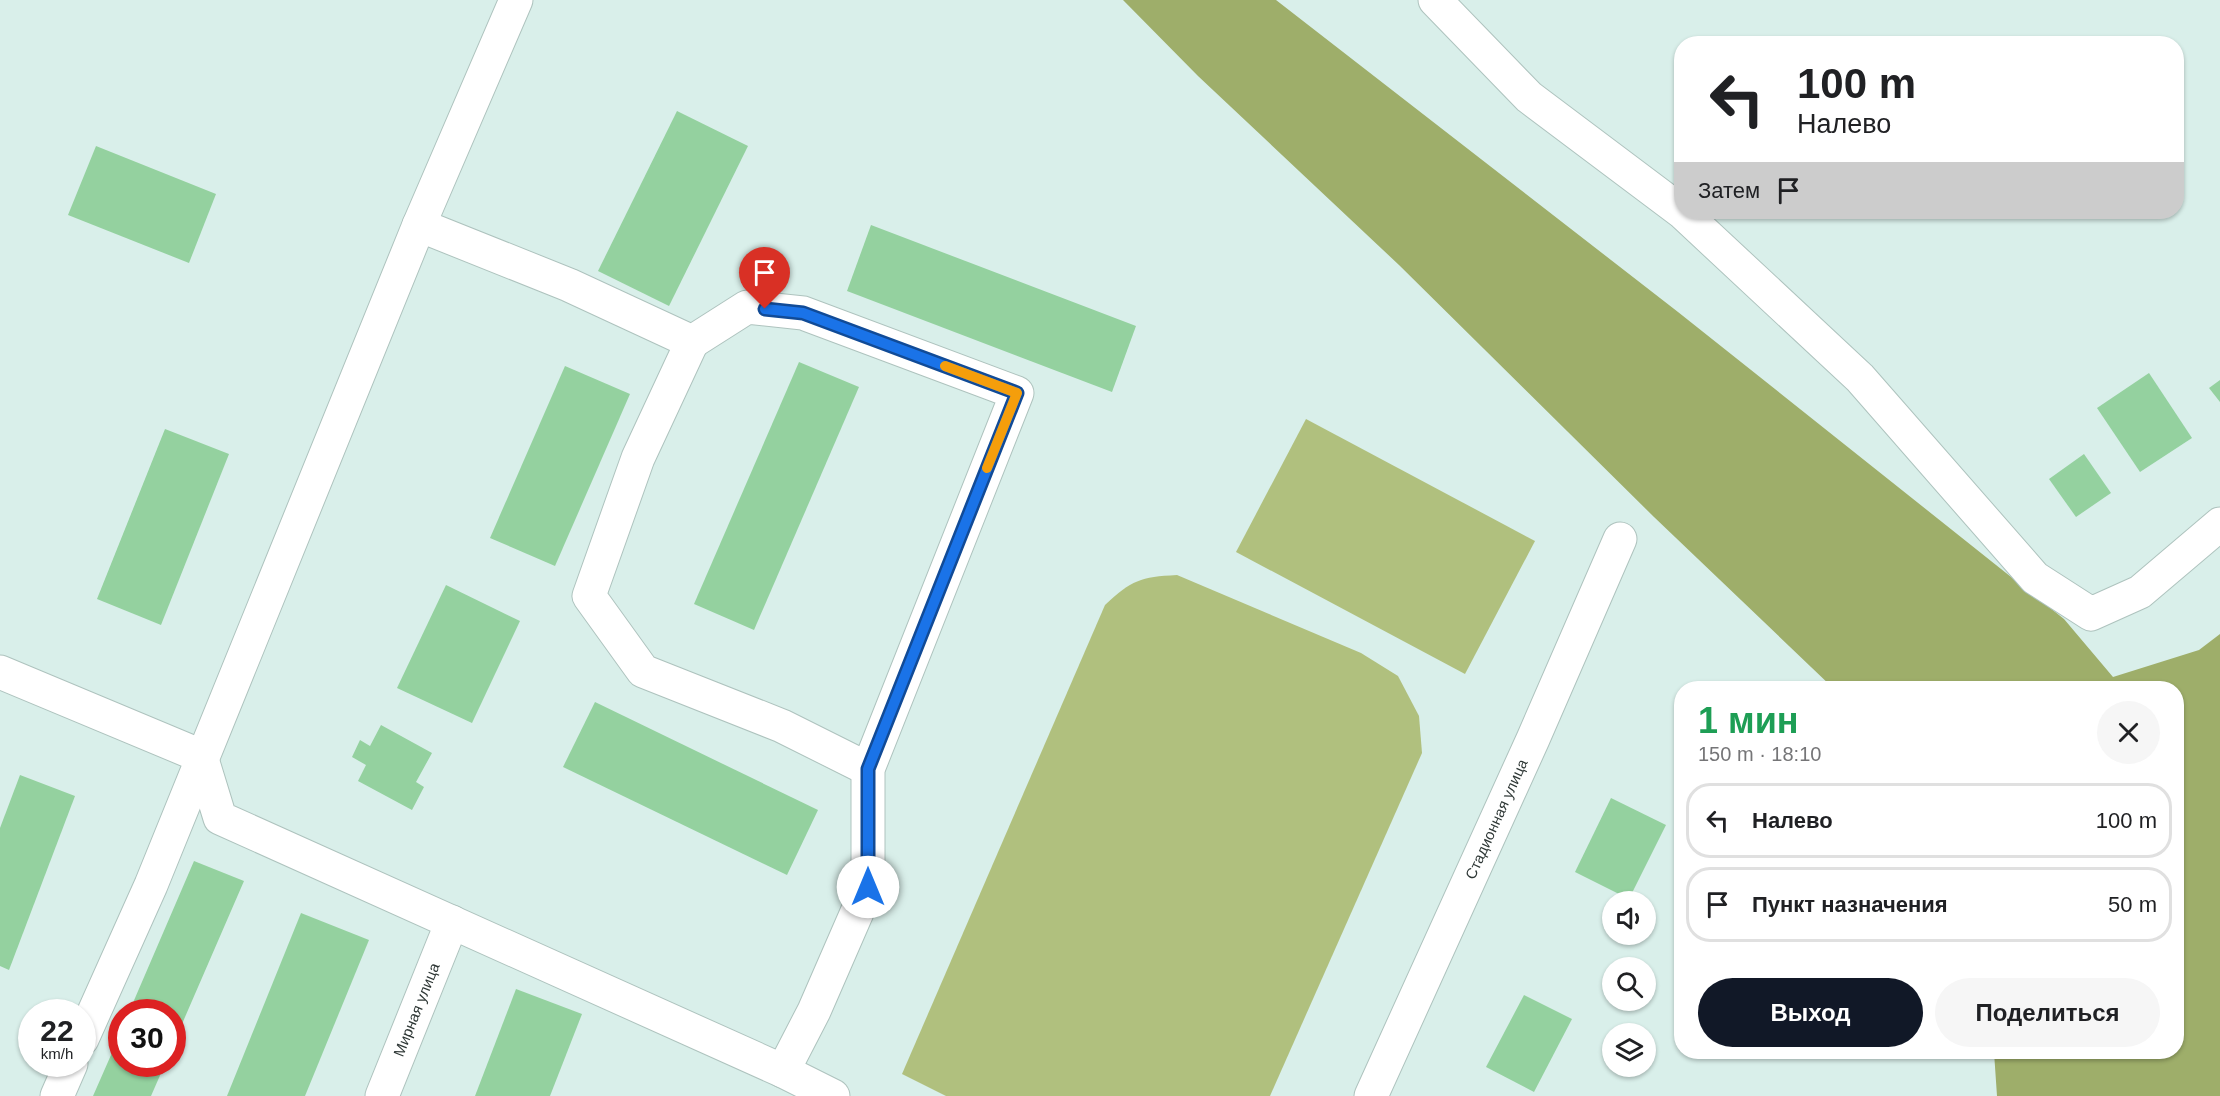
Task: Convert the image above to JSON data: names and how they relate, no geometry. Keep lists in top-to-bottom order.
{
  "streets": {
    "street": ["Стадионная улица", "Мирная улица"]
  },
  "page": {
    "turn": ["100 m", "Налево"],
    "then": "Затем",
    "heading": ["1 мин", "150 m · 18:10"],
    "list": [
      {
        "name": "Налево",
        "value": "100 m"
      },
      {
        "name": "Пункт назначения",
        "value": "50 m"
      }
    ],
    "buttons": ["Выход", "Поделиться"],
    "speed": "22 km/h",
    "limit": "30"
  }
}
